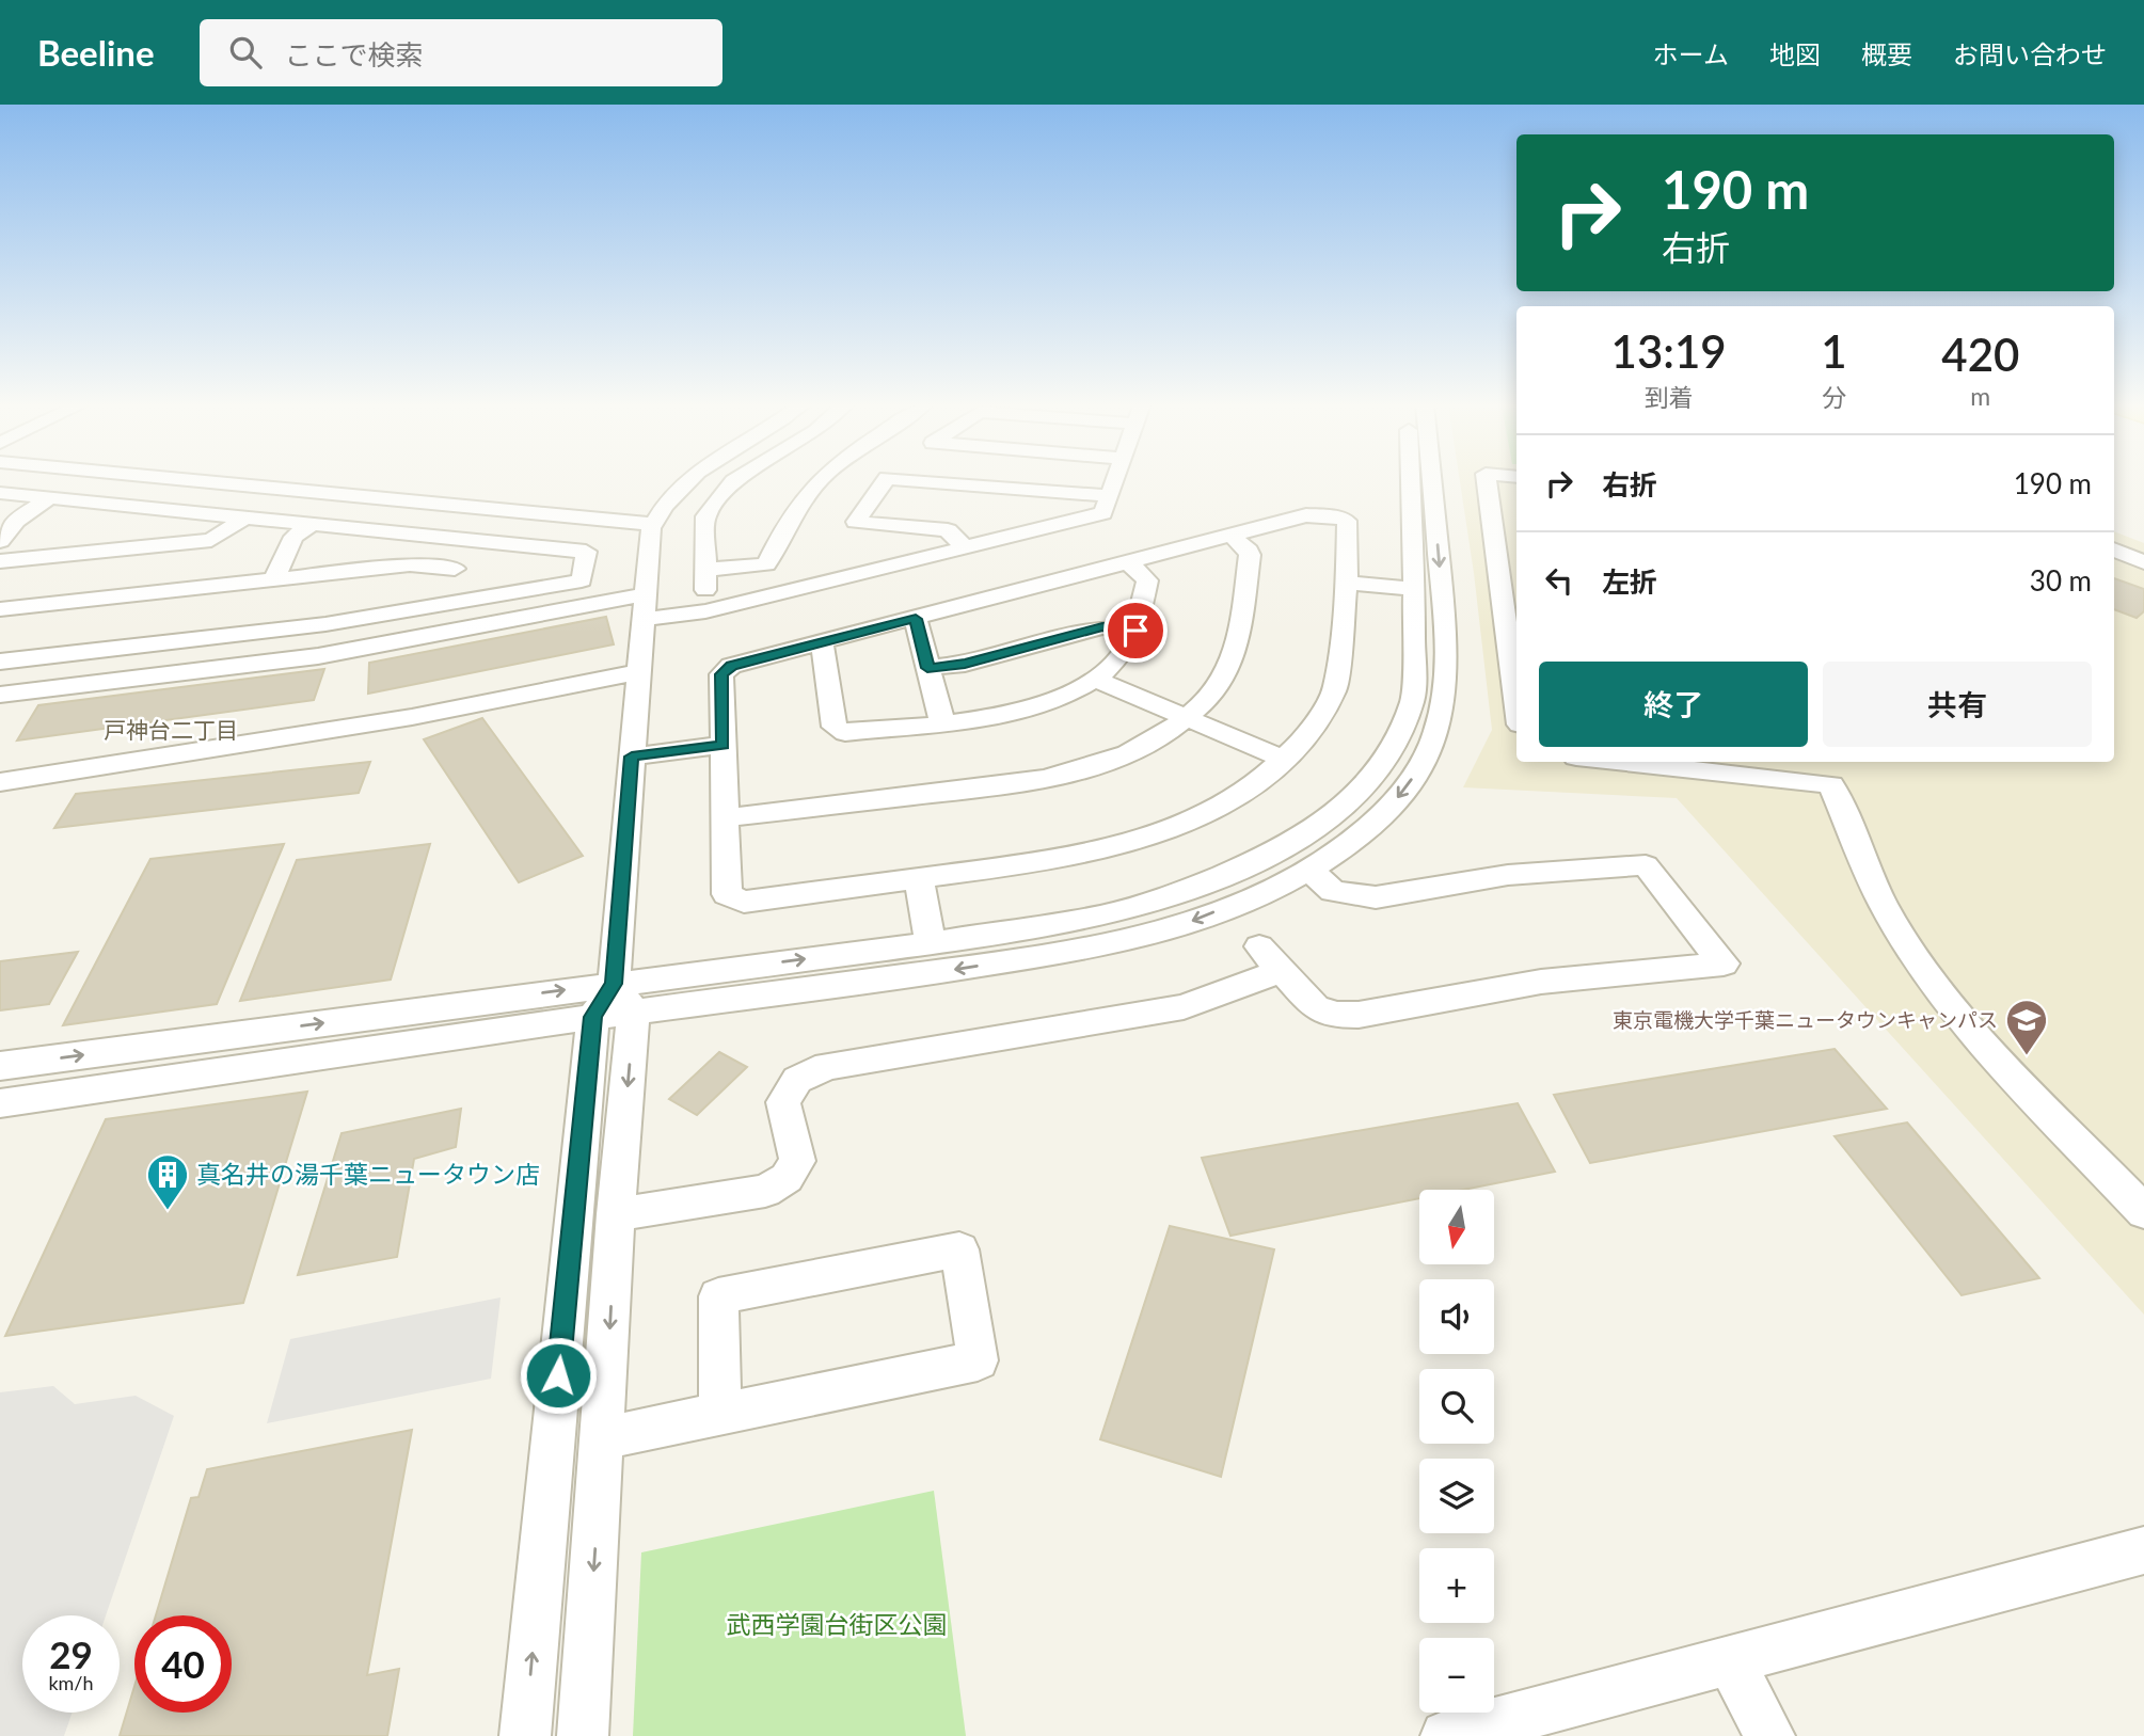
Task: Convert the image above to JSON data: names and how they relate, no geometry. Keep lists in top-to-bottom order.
{
  "districts": ["戸神台二丁目"],
  "parks": ["武西学園台街区公園"],
  "places": {
    "school or university": ["東京電機大学千葉ニュータウンキャンパス"],
    "building": ["真名井の湯千葉ニュータウン店"]
  },
  "north": "bottom",
  "page": {
    "header": "Beeline",
    "search": "ここで検索",
    "nav": [
      "ホーム",
      "地図",
      "概要",
      "お問い合わせ"
    ],
    "turn": ["190 m", "右折"],
    "eta": [
      "13:19",
      "到着",
      "1",
      "分",
      "420",
      "m"
    ],
    "list": [
      {
        "name": "右折",
        "value": "190 m"
      },
      {
        "name": "左折",
        "value": "30 m"
      }
    ],
    "buttons": ["終了", "共有"],
    "map_buttons": ["+", "−"],
    "speed": "29 km/h",
    "limit": "40"
  }
}
